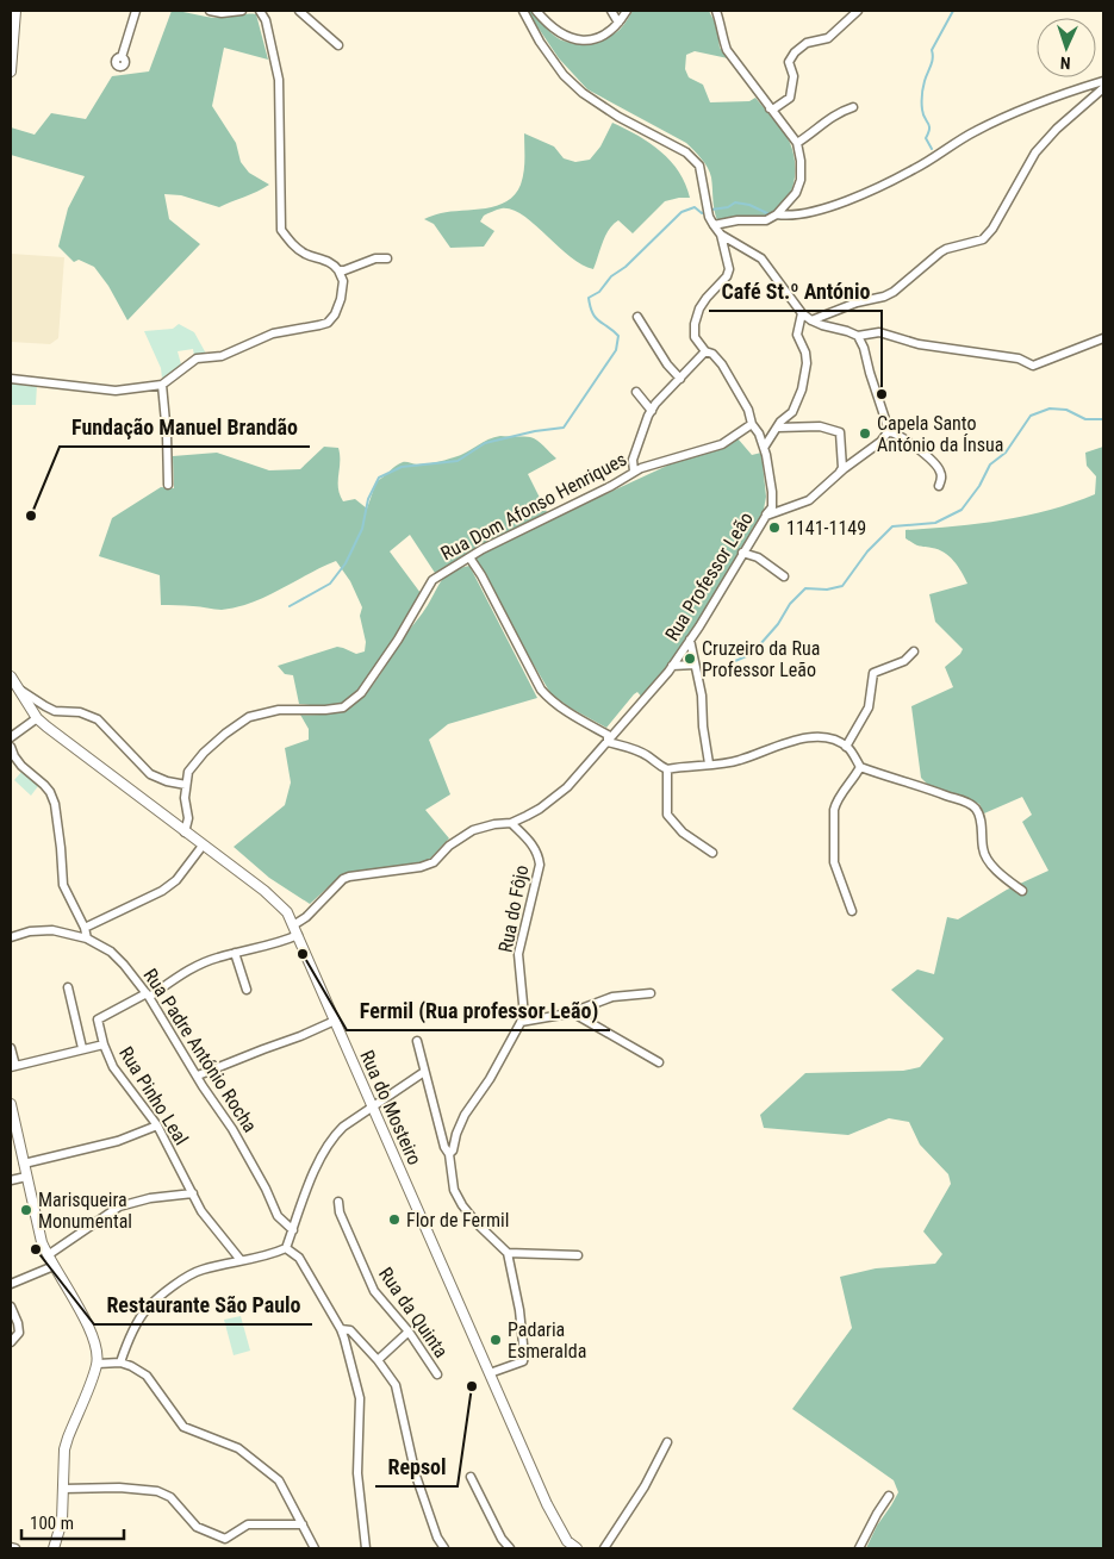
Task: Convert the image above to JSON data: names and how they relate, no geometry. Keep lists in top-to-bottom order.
{
  "streets": {
    "main road": ["Rua do Mosteiro"],
    "street": [
      "Rua Dom Afonso Henriques",
      "Rua Professor Leão",
      "Rua do Fôjo",
      "Rua Padre António Rocha",
      "Rua Pinho Leal",
      "Rua da Quinta"
    ]
  },
  "crossings": [
    ["Rua Dom Afonso Henriques", "Rua do Mosteiro"],
    ["Rua Professor Leão", "Rua do Fôjo"],
    ["Rua Professor Leão", "Rua do Mosteiro"],
    ["Rua Padre António Rocha", "Rua Pinho Leal"]
  ],
  "places": [
    "Café St.º António",
    "Capela Santo António da Ínsua",
    "Fundação Manuel Brandão",
    "1141-1149",
    "Cruzeiro da Rua Professor Leão",
    "Fermil (Rua professor Leão)",
    "Marisqueira Monumental",
    "Flor de Fermil",
    "Restaurante São Paulo",
    "Padaria Esmeralda",
    "Repsol"
  ],
  "scale_bar": "100 m",
  "north": "bottom"
}
